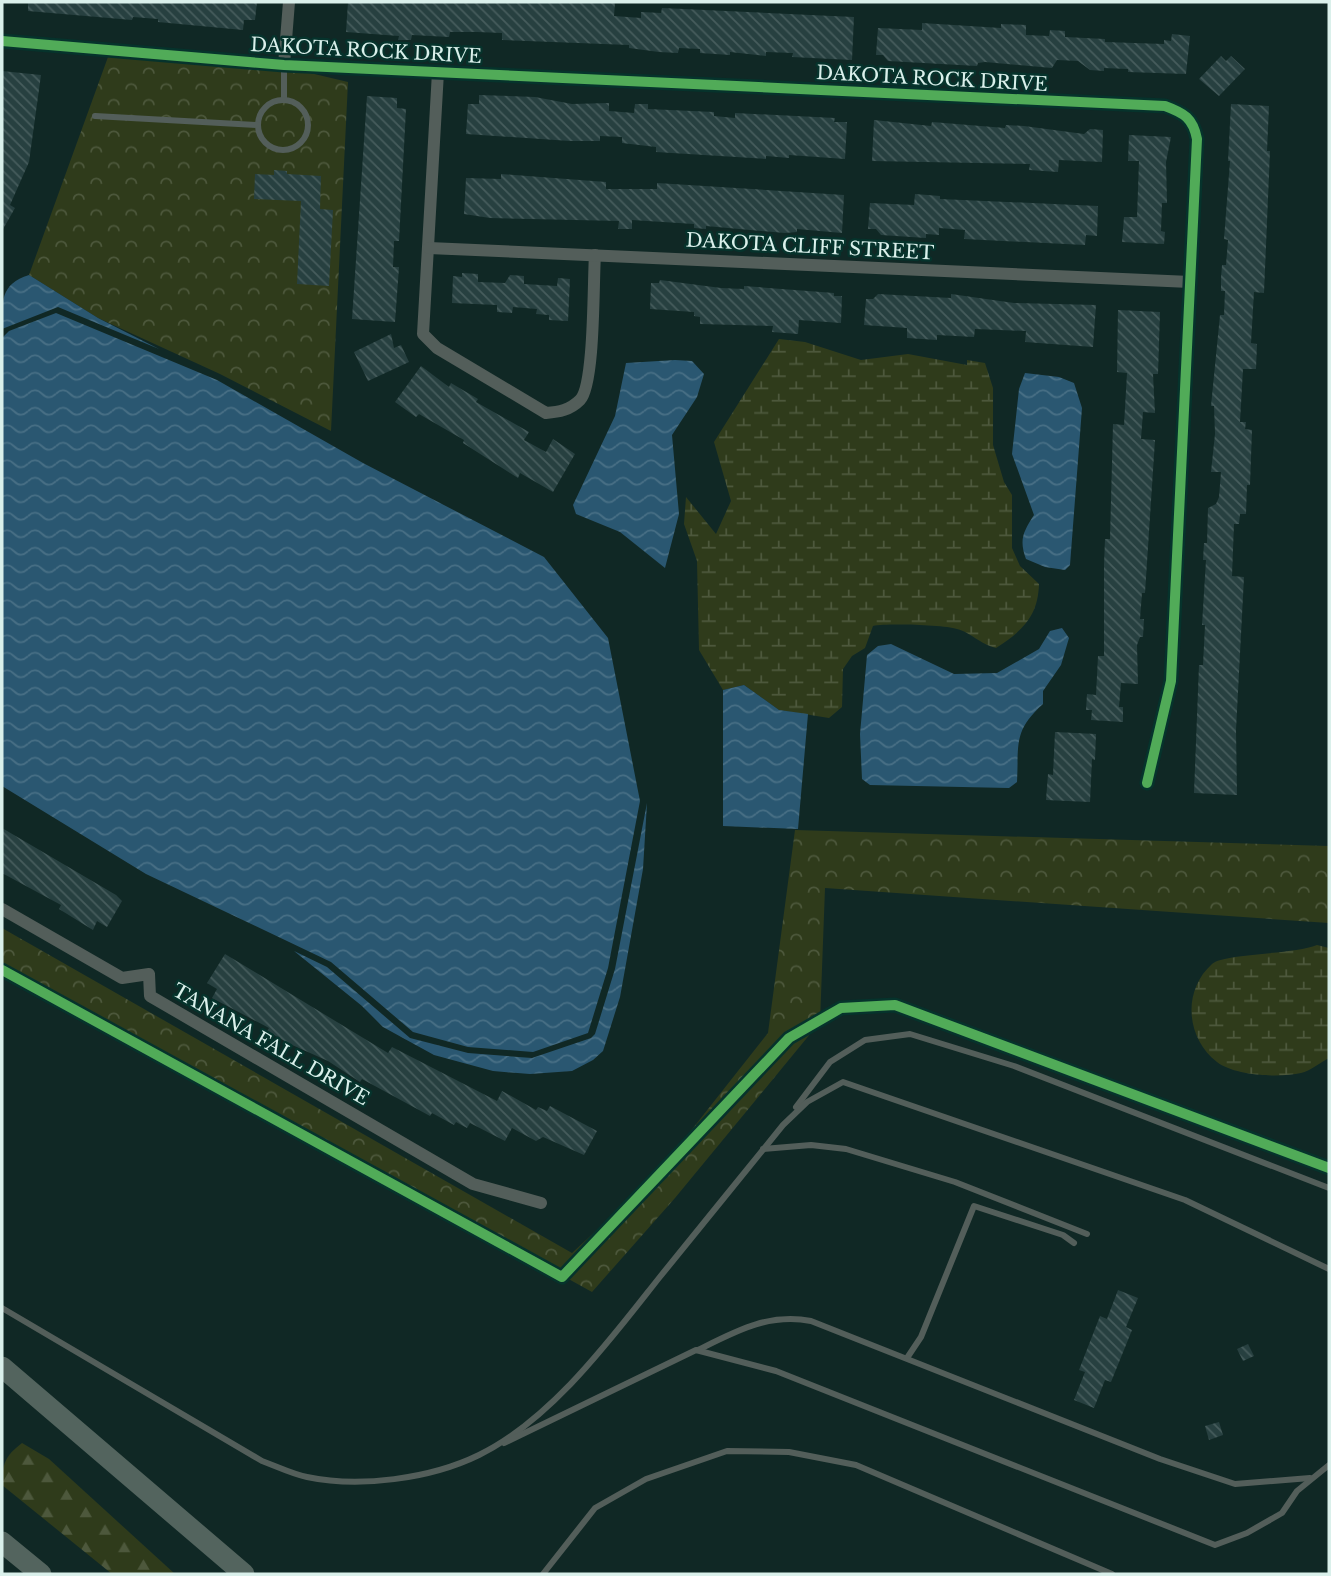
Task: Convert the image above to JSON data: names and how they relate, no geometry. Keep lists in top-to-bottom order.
{
  "streets": {
    "street": ["DAKOTA ROCK DRIVE", "DAKOTA CLIFF STREET", "TANANA FALL DRIVE"]
  },
  "crossings": [
    ["DAKOTA ROCK DRIVE", "DAKOTA CLIFF STREET"]
  ]
}
